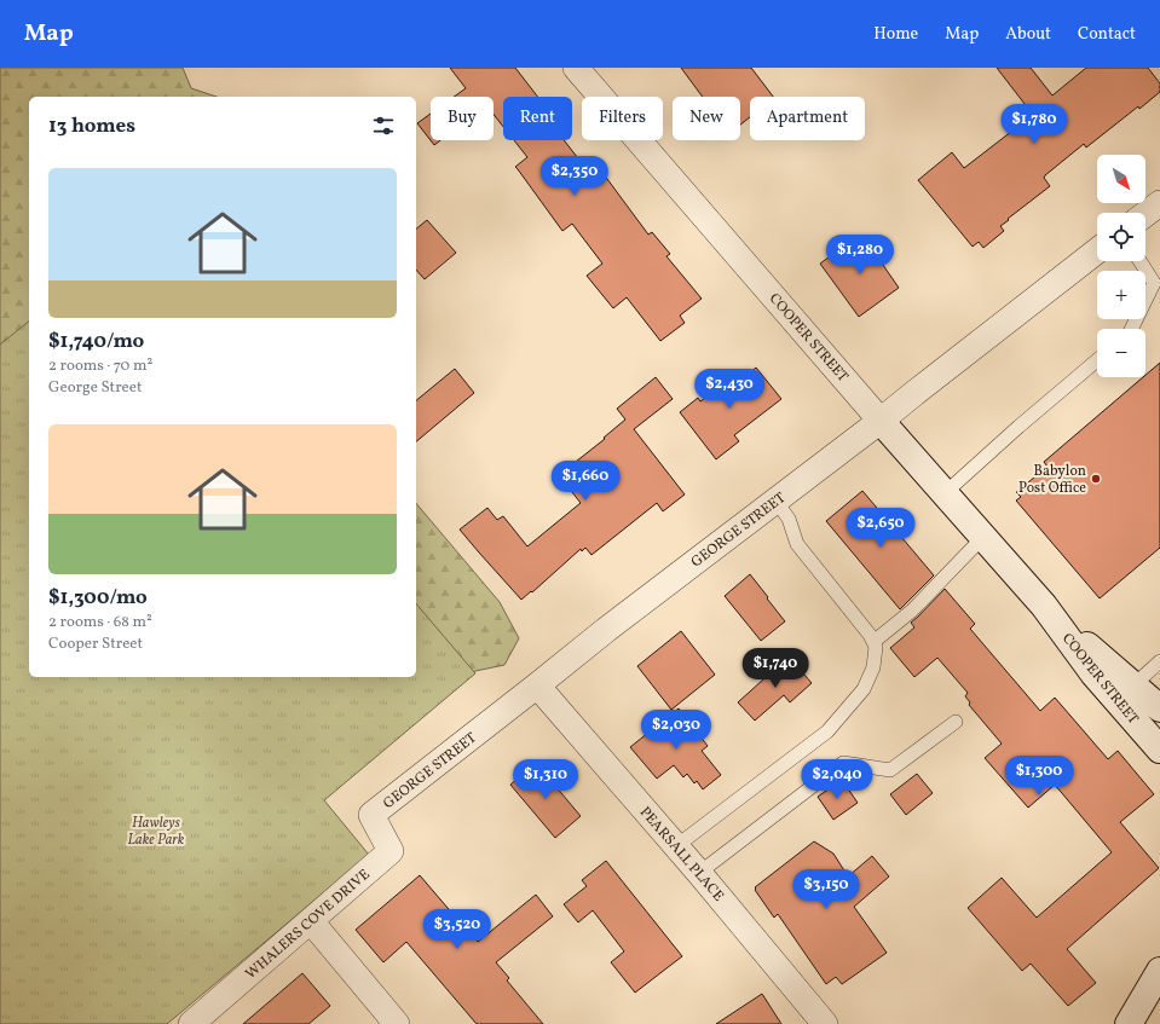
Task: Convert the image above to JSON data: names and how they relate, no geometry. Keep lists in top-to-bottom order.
{
  "streets": {
    "street": [
      "COOPER STREET",
      "GEORGE STREET",
      "PEARSALL PLACE",
      "WHALERS COVE DRIVE"
    ]
  },
  "crossings": [
    ["COOPER STREET", "GEORGE STREET"],
    ["GEORGE STREET", "PEARSALL PLACE"],
    ["GEORGE STREET", "WHALERS COVE DRIVE"]
  ],
  "parks": ["Hawleys Lake Park"],
  "places": ["Babylon Post Office"],
  "north": "bottom right",
  "page": {
    "header": "Map",
    "nav": [
      "Home",
      "Map",
      "About",
      "Contact"
    ],
    "chip": [
      "Buy",
      "Rent",
      "Filters",
      "New",
      "Apartment"
    ],
    "heading": "13 homes",
    "price": [
      "$1,780",
      "$2,350",
      "$1,280",
      "$2,430",
      "$1,660",
      "$2,650",
      "$1,740",
      "$2,030",
      "$1,300",
      "$1,310",
      "$2,040",
      "$3,150",
      "$3,520"
    ],
    "map_buttons": ["+", "−"],
    "list": [
      {
        "name": "$1,740/mo",
        "note": "2 rooms · 70 m² · George Street"
      },
      {
        "name": "$1,300/mo",
        "note": "2 rooms · 68 m² · Cooper Street"
      }
    ]
  }
}
